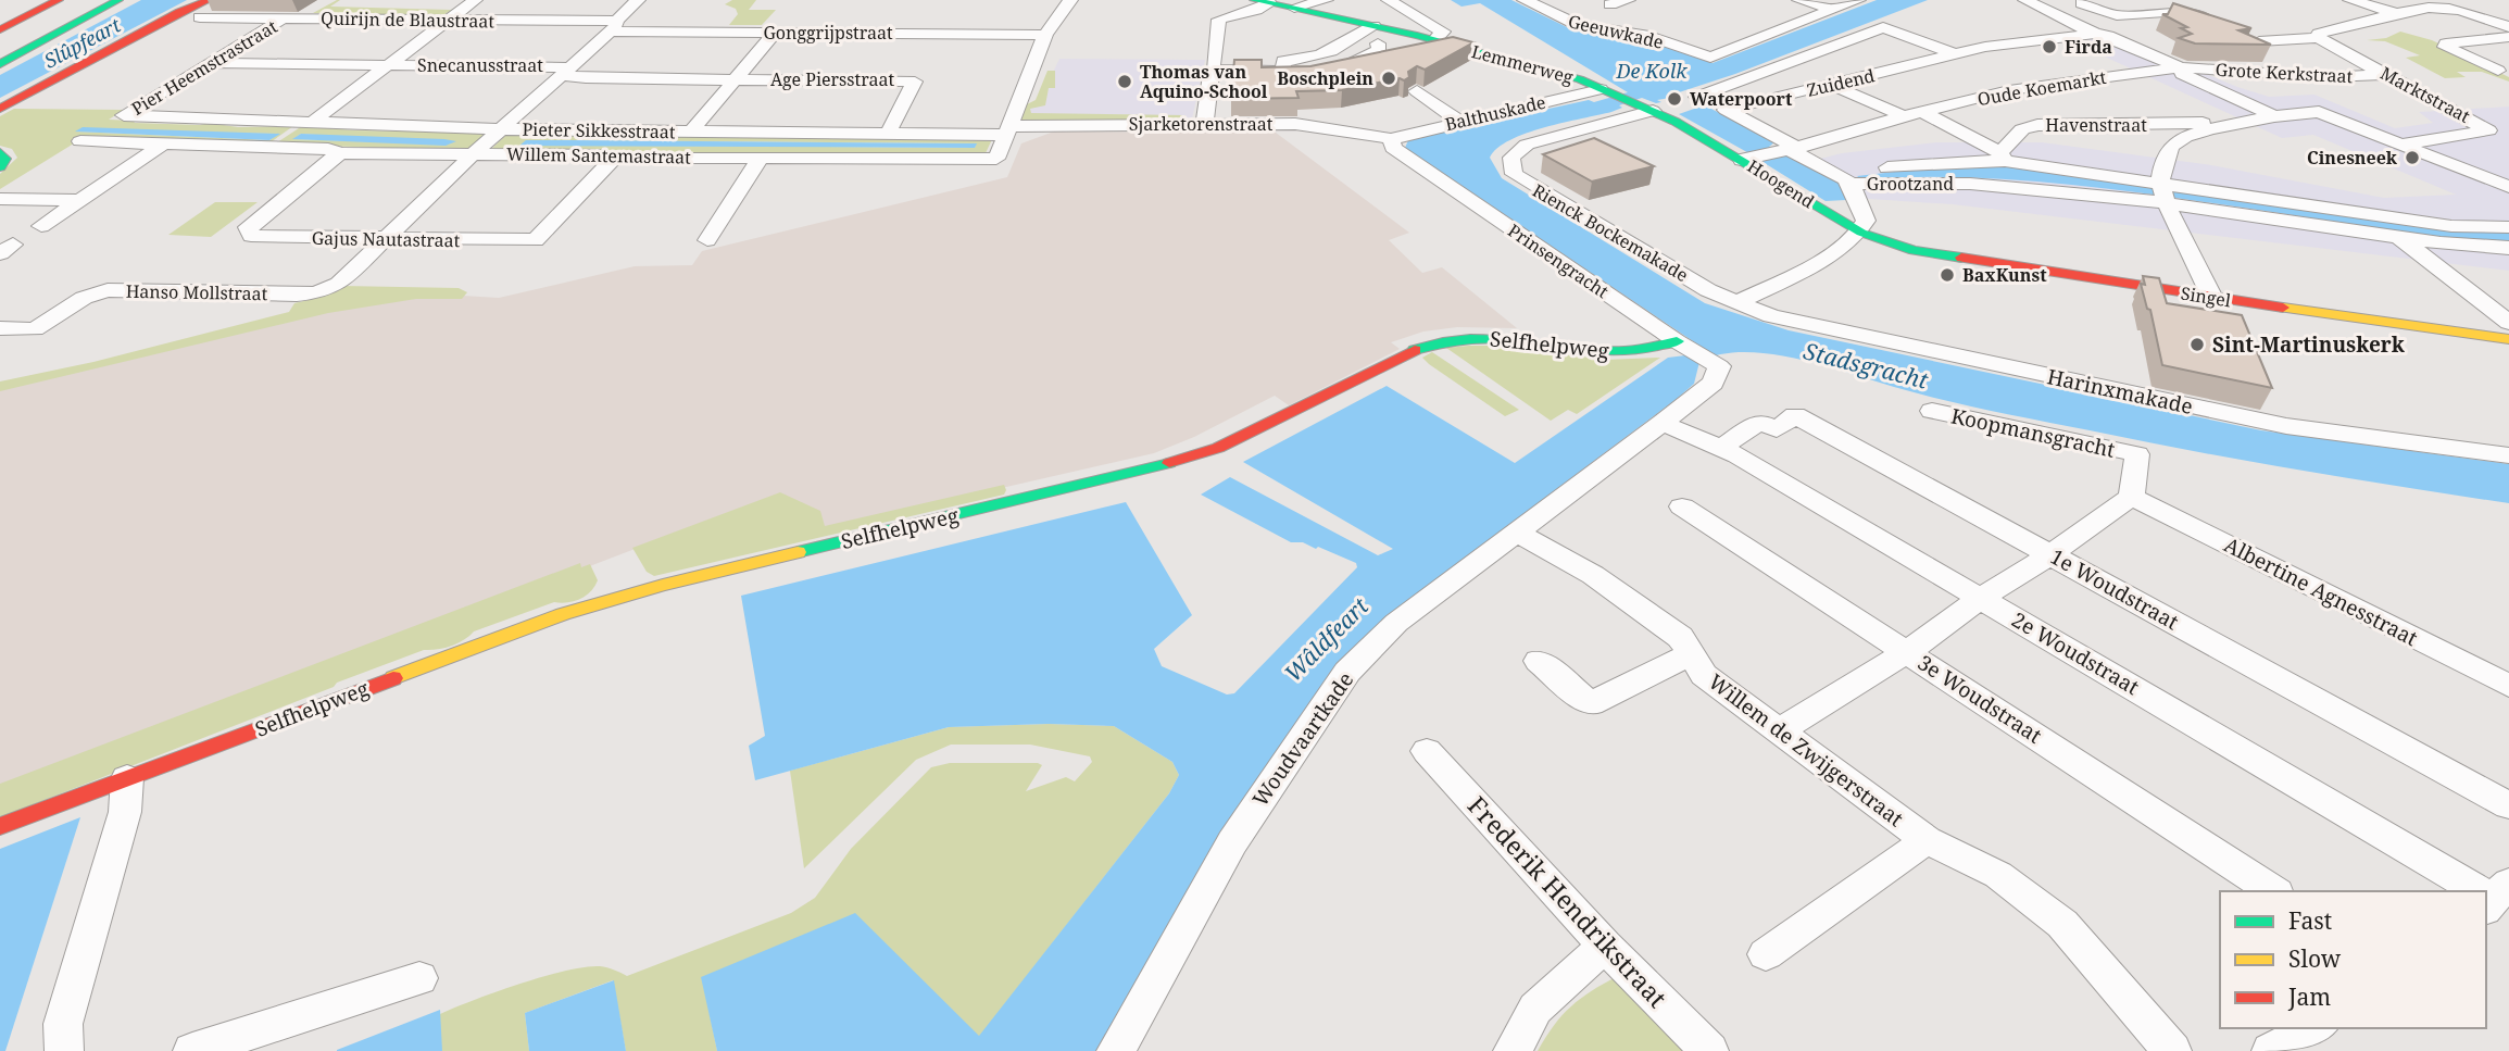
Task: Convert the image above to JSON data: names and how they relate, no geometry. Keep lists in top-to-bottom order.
{
  "streets": {
    "main road": [
      "Lemmerweg",
      "Hoogend",
      "Singel",
      "Selfhelpweg"
    ],
    "street": [
      "Quirijn de Blaustraat",
      "Geeuwkade",
      "Gonggrijpstraat",
      "Snecanusstraat",
      "Pier Heemstrastraat",
      "Grote Kerkstraat",
      "Age Piersstraat",
      "Zuidend",
      "Oude Koemarkt",
      "Marktstraat",
      "Balthuskade",
      "Sjarketorenstraat",
      "Havenstraat",
      "Pieter Sikkesstraat",
      "Willem Santemastraat",
      "Grootzand",
      "Rienck Bockemakade",
      "Gajus Nautastraat",
      "Prinsengracht",
      "Hanso Mollstraat",
      "Harinxmakade",
      "Koopmansgracht",
      "1e Woudstraat",
      "Albertine Agnesstraat",
      "2e Woudstraat",
      "3e Woudstraat",
      "Woudvaartkade",
      "Willem de Zwijgerstraat",
      "Frederik Hendrikstraat"
    ]
  },
  "crossings": [
    ["Quirijn de Blaustraat", "Gonggrijpstraat"],
    ["Quirijn de Blaustraat", "Pier Heemstrastraat"],
    ["Quirijn de Blaustraat", "Hanso Mollstraat"],
    ["Gonggrijpstraat", "Hanso Mollstraat"],
    ["Lemmerweg", "Balthuskade"],
    ["Lemmerweg", "Hoogend"],
    ["Lemmerweg", "Rienck Bockemakade"],
    ["Snecanusstraat", "Pier Heemstrastraat"],
    ["Snecanusstraat", "Age Piersstraat"],
    ["Snecanusstraat", "Hanso Mollstraat"],
    ["Pier Heemstrastraat", "Pieter Sikkesstraat"],
    ["Grote Kerkstraat", "Oude Koemarkt"],
    ["Grote Kerkstraat", "Marktstraat"],
    ["Age Piersstraat", "Sjarketorenstraat"],
    ["Age Piersstraat", "Pieter Sikkesstraat"],
    ["Zuidend", "Hoogend"],
    ["Oude Koemarkt", "Hoogend"],
    ["Balthuskade", "Sjarketorenstraat"],
    ["Balthuskade", "Prinsengracht"],
    ["Sjarketorenstraat", "Pieter Sikkesstraat"],
    ["Sjarketorenstraat", "Willem Santemastraat"],
    ["Sjarketorenstraat", "Prinsengracht"],
    ["Havenstraat", "Grootzand"],
    ["Pieter Sikkesstraat", "Hanso Mollstraat"],
    ["Willem Santemastraat", "Gajus Nautastraat"],
    ["Willem Santemastraat", "Hanso Mollstraat"],
    ["Hoogend", "Grootzand"],
    ["Hoogend", "Rienck Bockemakade"],
    ["Hoogend", "Singel"],
    ["Rienck Bockemakade", "Harinxmakade"],
    ["Gajus Nautastraat", "Hanso Mollstraat"],
    ["Prinsengracht", "Selfhelpweg"],
    ["Prinsengracht", "Woudvaartkade"],
    ["Selfhelpweg", "Woudvaartkade"],
    ["Koopmansgracht", "Albertine Agnesstraat"],
    ["1e Woudstraat", "2e Woudstraat"],
    ["2e Woudstraat", "Woudvaartkade"],
    ["Woudvaartkade", "Willem de Zwijgerstraat"]
  ],
  "water": [
    "Slûpfeart",
    "De Kolk",
    "Stadsgracht",
    "Wâldfeart"
  ],
  "places": [
    "Firda",
    "Boschplein",
    "Thomas van Aquino-School",
    "Waterpoort",
    "Cinesneek",
    "BaxKunst",
    "Sint-Martinuskerk"
  ],
  "legend": ["Fast", "Slow", "Jam"]
}
